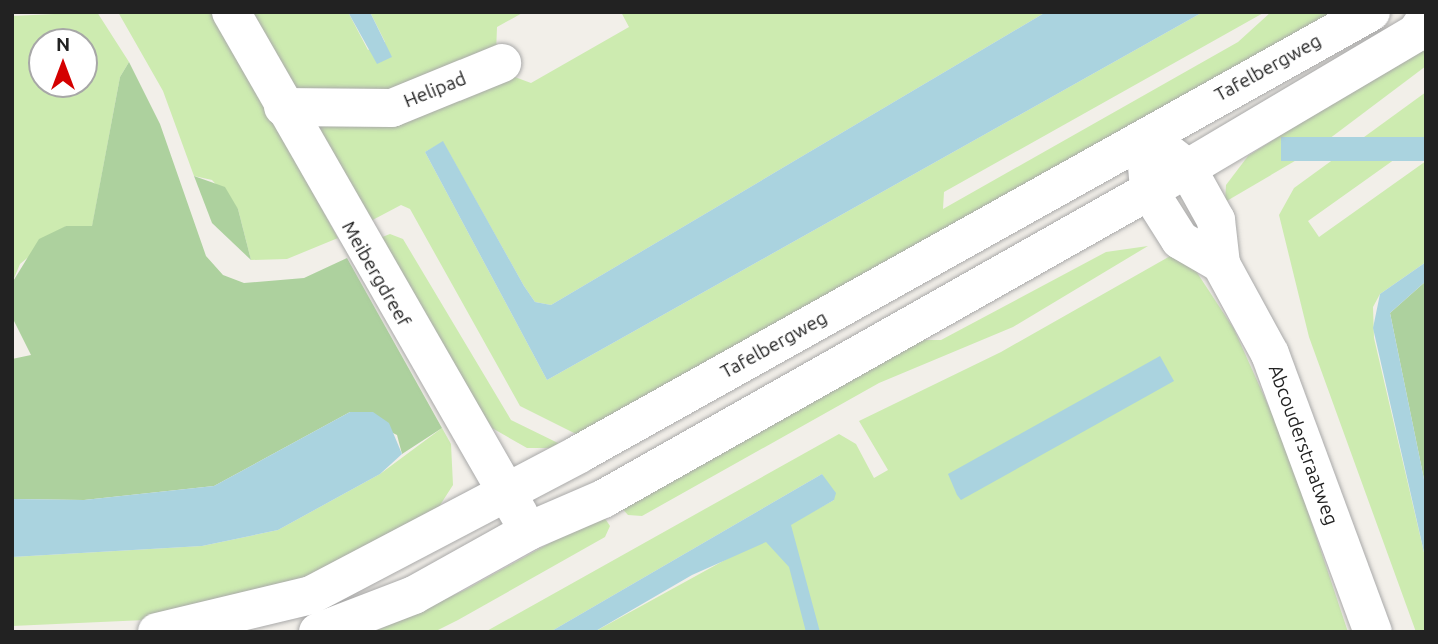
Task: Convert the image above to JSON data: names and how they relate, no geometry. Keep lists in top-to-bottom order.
{
  "streets": {
    "street": [
      "Tafelbergweg",
      "Helipad",
      "Meibergdreef",
      "Abcouderstraatweg"
    ]
  },
  "crossings": [
    ["Tafelbergweg", "Meibergdreef"],
    ["Tafelbergweg", "Abcouderstraatweg"],
    ["Helipad", "Meibergdreef"]
  ],
  "north": "top"
}
